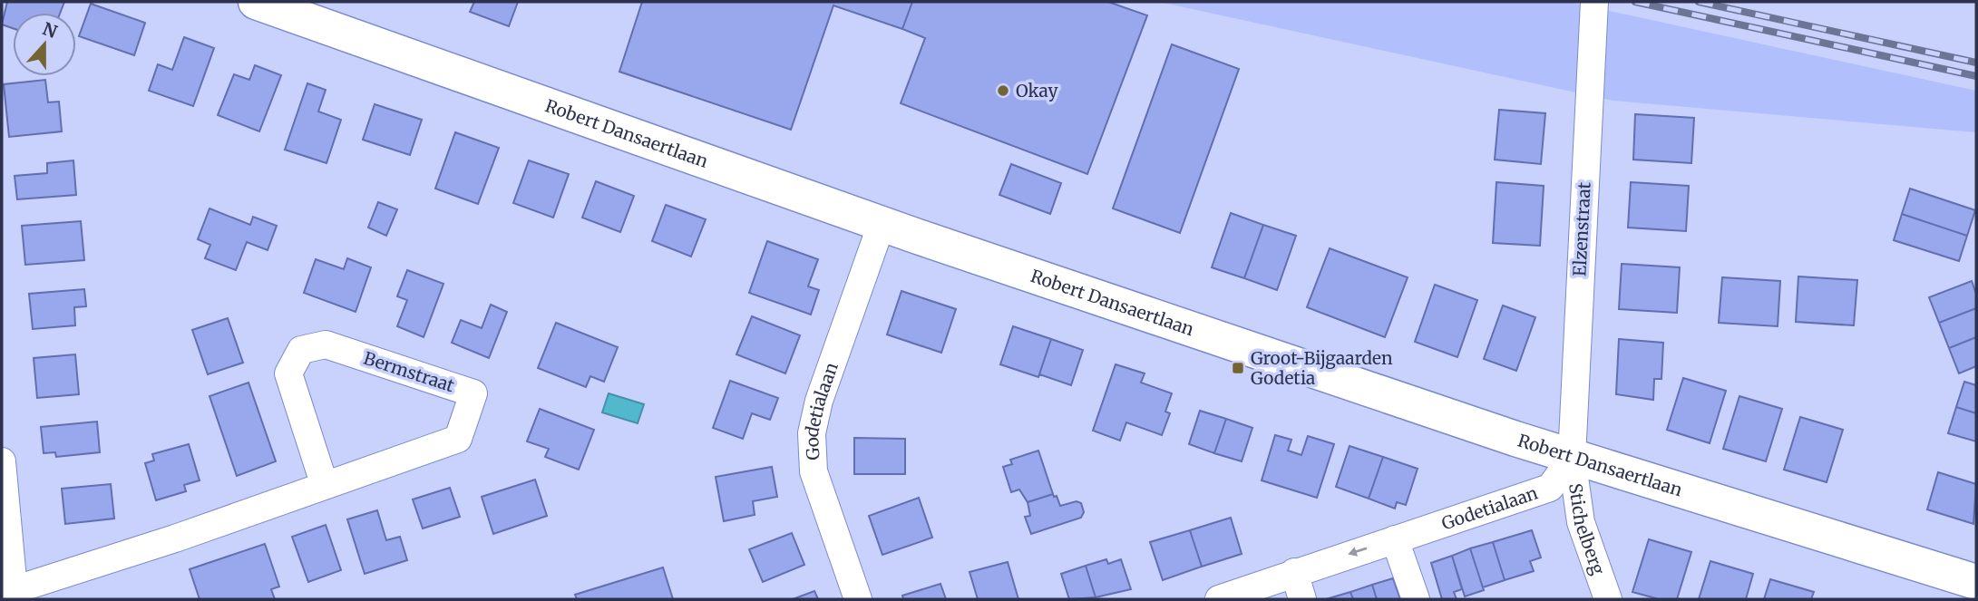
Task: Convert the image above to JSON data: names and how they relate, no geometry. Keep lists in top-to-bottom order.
{
  "streets": {
    "street": [
      "Robert Dansaertlaan",
      "Elzenstraat",
      "Bermstraat",
      "Godetialaan",
      "Stichelberg"
    ]
  },
  "crossings": [
    ["Robert Dansaertlaan", "Elzenstraat"],
    ["Robert Dansaertlaan", "Godetialaan"],
    ["Robert Dansaertlaan", "Stichelberg"],
    ["Elzenstraat", "Godetialaan"],
    ["Elzenstraat", "Stichelberg"],
    ["Godetialaan", "Stichelberg"]
  ],
  "places": {
    "other": ["Okay"],
    "transit": ["Groot-Bijgaarden Godetia"]
  },
  "north": "top"
}
